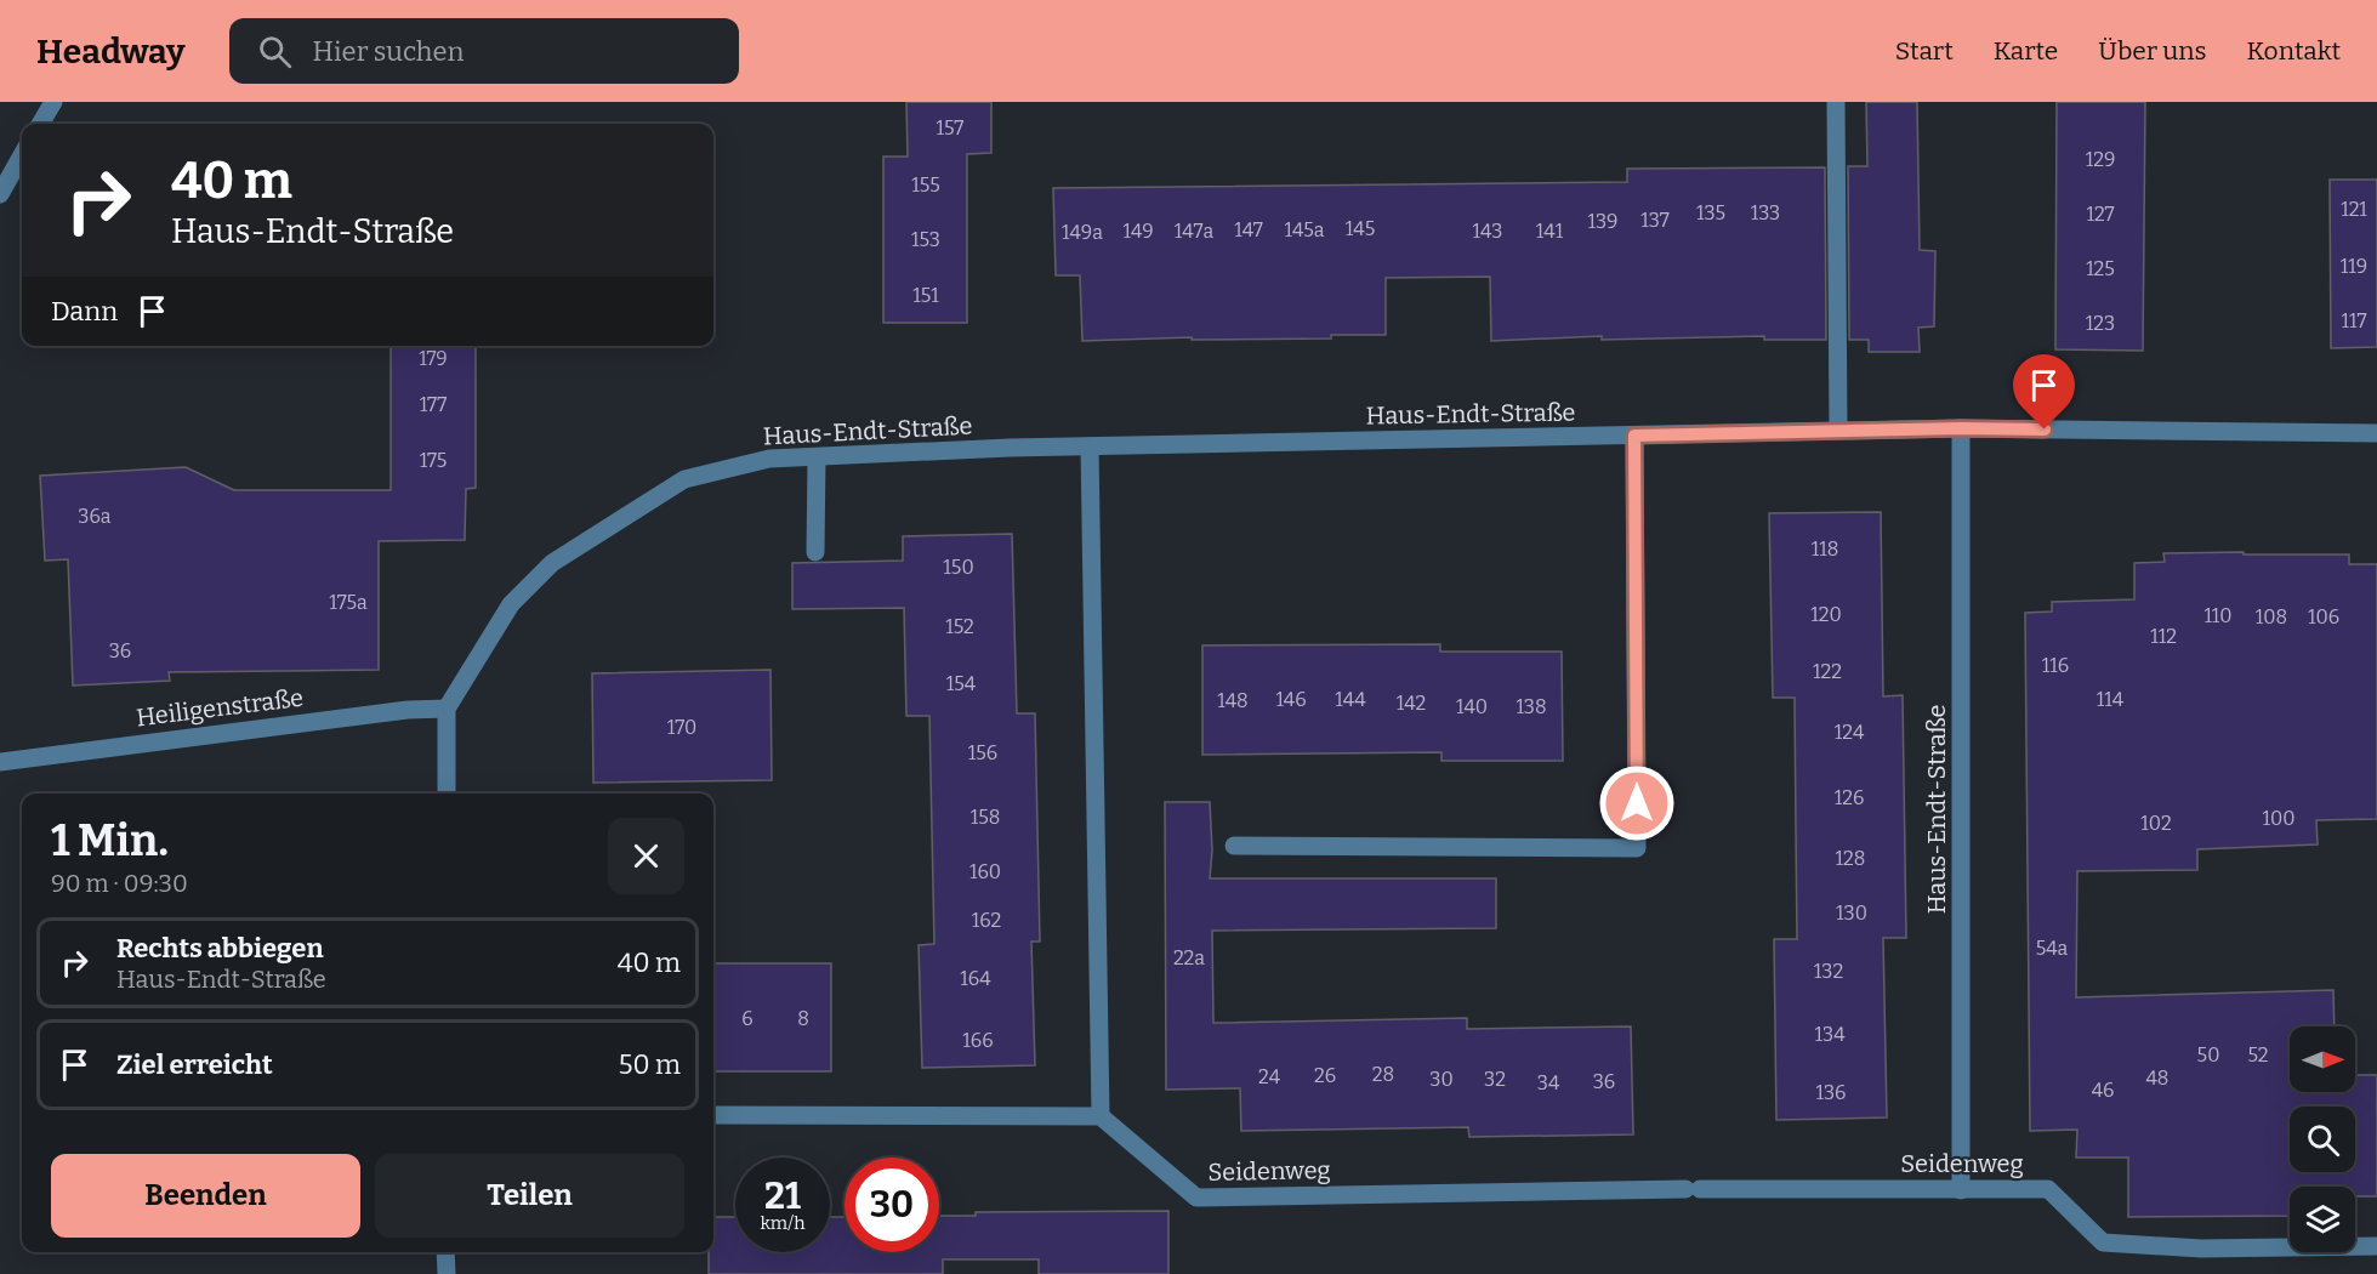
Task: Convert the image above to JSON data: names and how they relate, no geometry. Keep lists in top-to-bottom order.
{
  "streets": {
    "street": ["Haus-Endt-Straße", "Heiligenstraße", "Seidenweg"]
  },
  "crossings": [
    ["Haus-Endt-Straße", "Heiligenstraße"],
    ["Haus-Endt-Straße", "Seidenweg"]
  ],
  "house_numbers": [
    "157",
    "129",
    "155",
    "121",
    "135",
    "133",
    "127",
    "137",
    "139",
    "145",
    "147",
    "145a",
    "149",
    "147a",
    "143",
    "141",
    "149a",
    "153",
    "119",
    "125",
    "151",
    "117",
    "123",
    "179",
    "177",
    "175",
    "36a",
    "118",
    "150",
    "175a",
    "120",
    "110",
    "108",
    "106",
    "152",
    "112",
    "36",
    "116",
    "122",
    "154",
    "146",
    "144",
    "114",
    "148",
    "142",
    "140",
    "138",
    "170",
    "124",
    "156",
    "126",
    "158",
    "100",
    "102",
    "128",
    "160",
    "130",
    "162",
    "54a",
    "22a",
    "132",
    "164",
    "6",
    "8",
    "134",
    "166",
    "50",
    "52",
    "28",
    "26",
    "24",
    "48",
    "30",
    "32",
    "36",
    "34",
    "46",
    "136"
  ],
  "north": "right",
  "page": {
    "header": "Headway",
    "search": "Hier suchen",
    "nav": [
      "Start",
      "Karte",
      "Über uns",
      "Kontakt"
    ],
    "turn": ["40 m", "Haus-Endt-Straße"],
    "then": "Dann",
    "heading": ["1 Min.", "90 m · 09:30"],
    "list": [
      {
        "name": "Rechts abbiegen",
        "note": "Haus-Endt-Straße",
        "value": "40 m"
      },
      {
        "name": "Ziel erreicht",
        "value": "50 m"
      }
    ],
    "buttons": ["Beenden", "Teilen"],
    "speed": "21 km/h",
    "limit": "30"
  }
}
